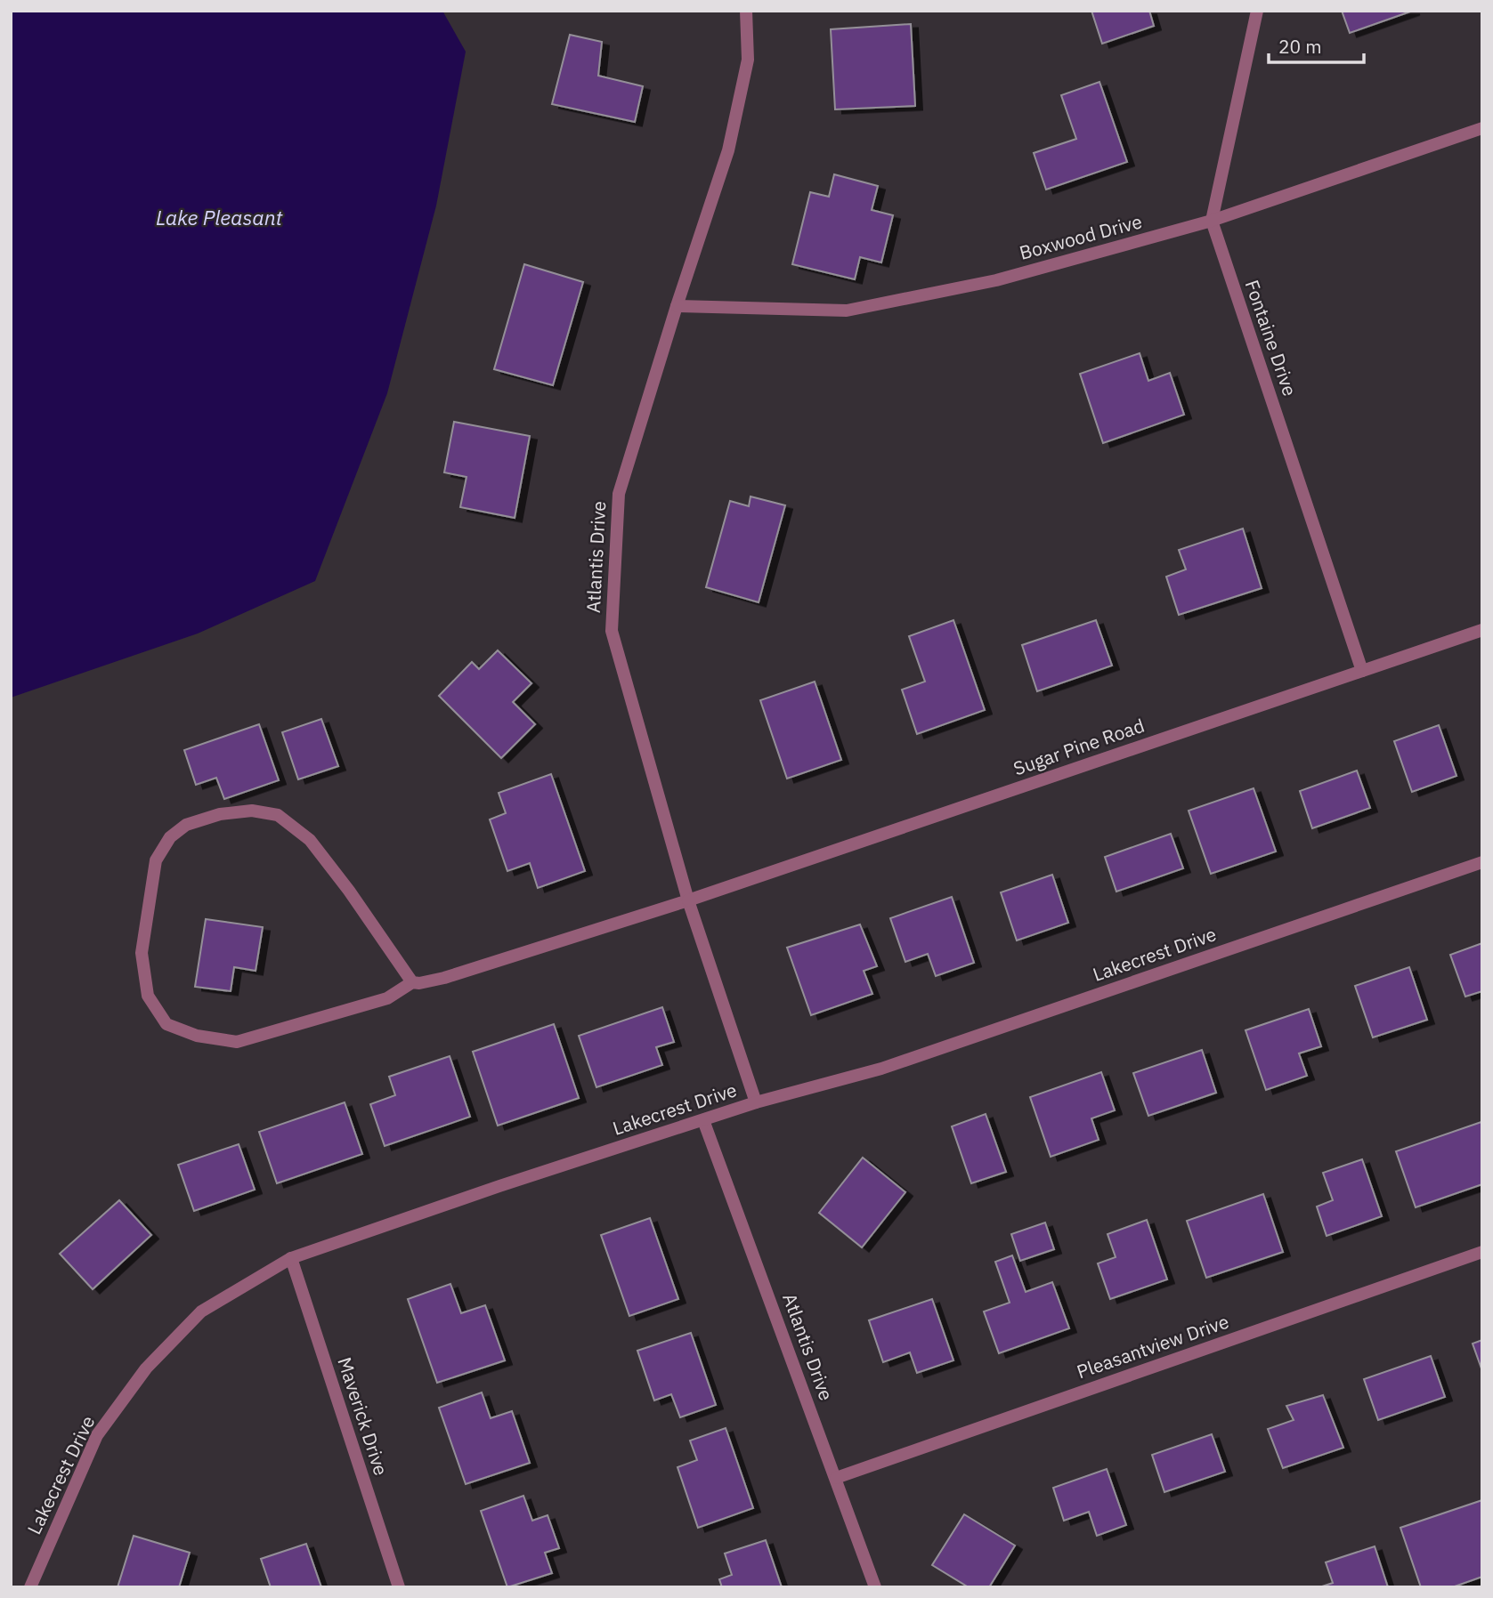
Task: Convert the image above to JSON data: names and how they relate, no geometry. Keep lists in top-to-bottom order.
{
  "streets": {
    "street": [
      "Boxwood Drive",
      "Fontaine Drive",
      "Atlantis Drive",
      "Sugar Pine Road",
      "Lakecrest Drive",
      "Pleasantview Drive",
      "Maverick Drive"
    ]
  },
  "crossings": [
    ["Boxwood Drive", "Fontaine Drive"],
    ["Boxwood Drive", "Atlantis Drive"],
    ["Fontaine Drive", "Sugar Pine Road"],
    ["Atlantis Drive", "Sugar Pine Road"],
    ["Atlantis Drive", "Lakecrest Drive"],
    ["Atlantis Drive", "Pleasantview Drive"],
    ["Lakecrest Drive", "Maverick Drive"]
  ],
  "water": ["Lake Pleasant"],
  "scale_bar": "20 m"
}
